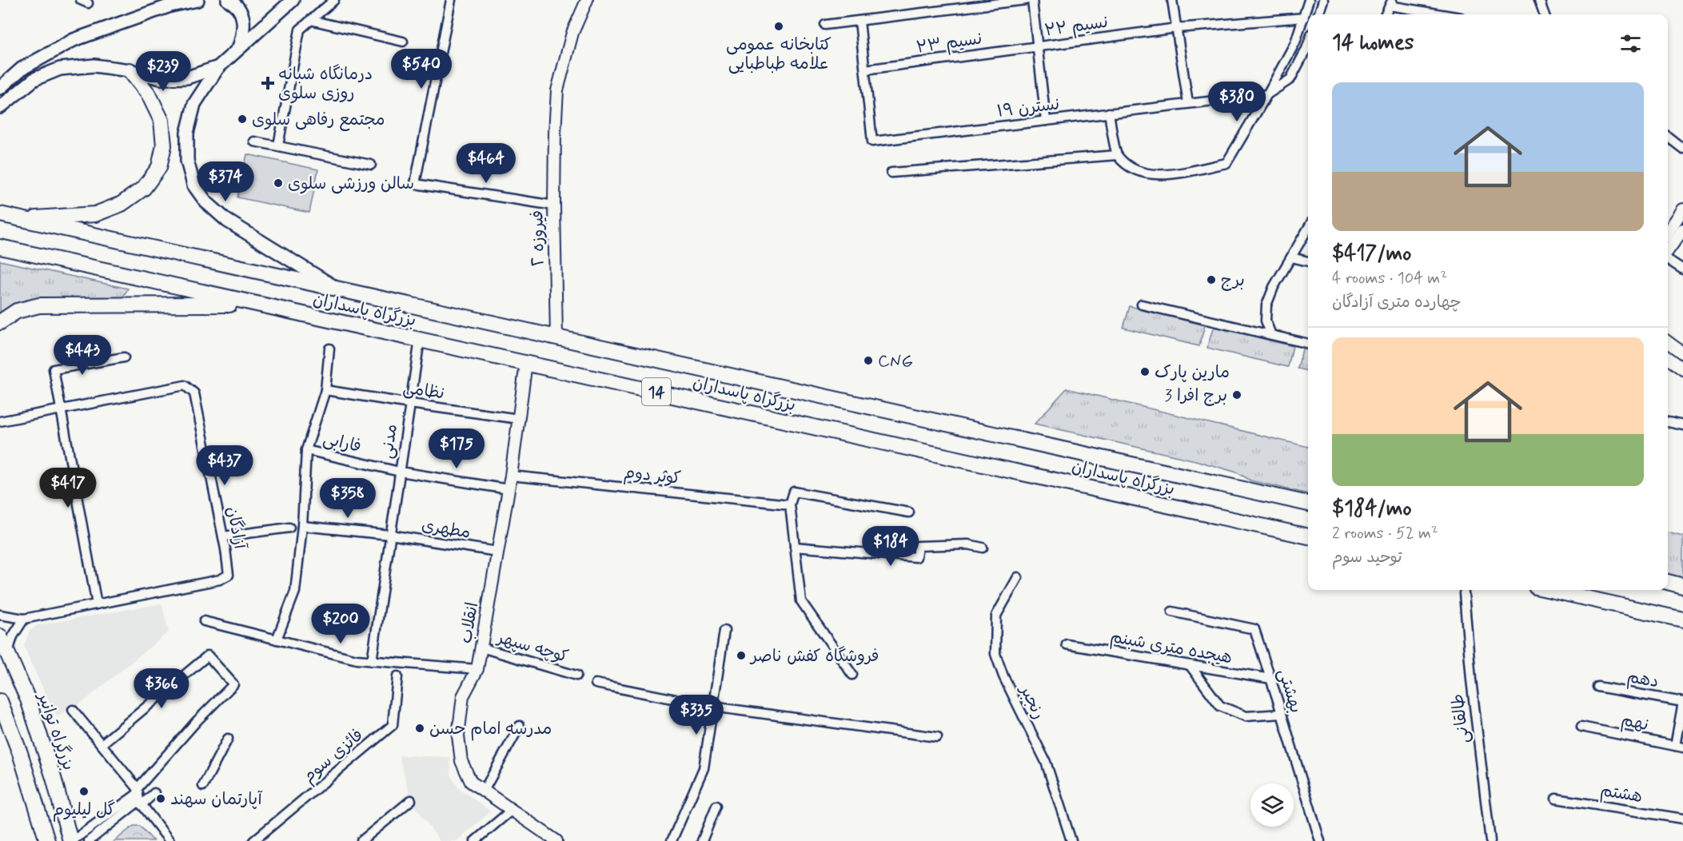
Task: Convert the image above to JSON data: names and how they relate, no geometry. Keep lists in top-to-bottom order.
{
  "streets": {
    "highway": ["بزرگراه پاسداران", "14", "بزرگراه توانیر"],
    "street": [
      "نسیم ۲۲",
      "نسیم ۲۳",
      "نسترن ۱۹",
      "فیروزه ٢",
      "نظامی",
      "مدنی",
      "فارابی",
      "کوثر دوم",
      "آزادگان",
      "مطهری",
      "انقلاب",
      "کوچه سپهر",
      "هیجده متری شبنم",
      "دهم",
      "بهشتی",
      "رنجبر",
      "طالقانی",
      "نهم",
      "فائزی سوم",
      "هشتم"
    ]
  },
  "crossings": [
    ["نسیم ۲۲", "نسیم ۲۳"],
    ["نسیم ۲۳", "نسترن ۱۹"],
    ["فیروزه ٢", "بزرگراه پاسداران"],
    ["بزرگراه پاسداران", "مدنی"],
    ["بزرگراه پاسداران", "انقلاب"],
    ["نظامی", "مدنی"],
    ["نظامی", "انقلاب"],
    ["مدنی", "فارابی"],
    ["مدنی", "مطهری"],
    ["فارابی", "انقلاب"],
    ["کوثر دوم", "انقلاب"],
    ["مطهری", "انقلاب"],
    ["انقلاب", "کوچه سپهر"],
    ["هیجده متری شبنم", "بهشتی"]
  ],
  "places": {
    "other": [
      "کتابخانه عمومی علامه طباطبایی",
      "مجتمع رفاهی سلوی",
      "سالن ورزشی سلوی",
      "برج",
      "CNG",
      "مارین پارک",
      "برج افرا 3",
      "فروشگاه کفش ناصر",
      "مدرسه امام حسن",
      "گل لیلیوم",
      "آپارتمان سهند"
    ],
    "health": ["درمانگاه شبانه روزی سلوی"]
  },
  "page": {
    "heading": "14 homes",
    "price": [
      "$540",
      "$239",
      "$380",
      "$464",
      "$374",
      "$443",
      "$175",
      "$437",
      "$417",
      "$358",
      "$184",
      "$200",
      "$366",
      "$335"
    ],
    "list": [
      {
        "name": "$417/mo",
        "note": "4 rooms · 104 m² · چهارده متری آزادگان"
      },
      {
        "name": "$184/mo",
        "note": "2 rooms · 52 m² · توحید سوم"
      }
    ]
  }
}
